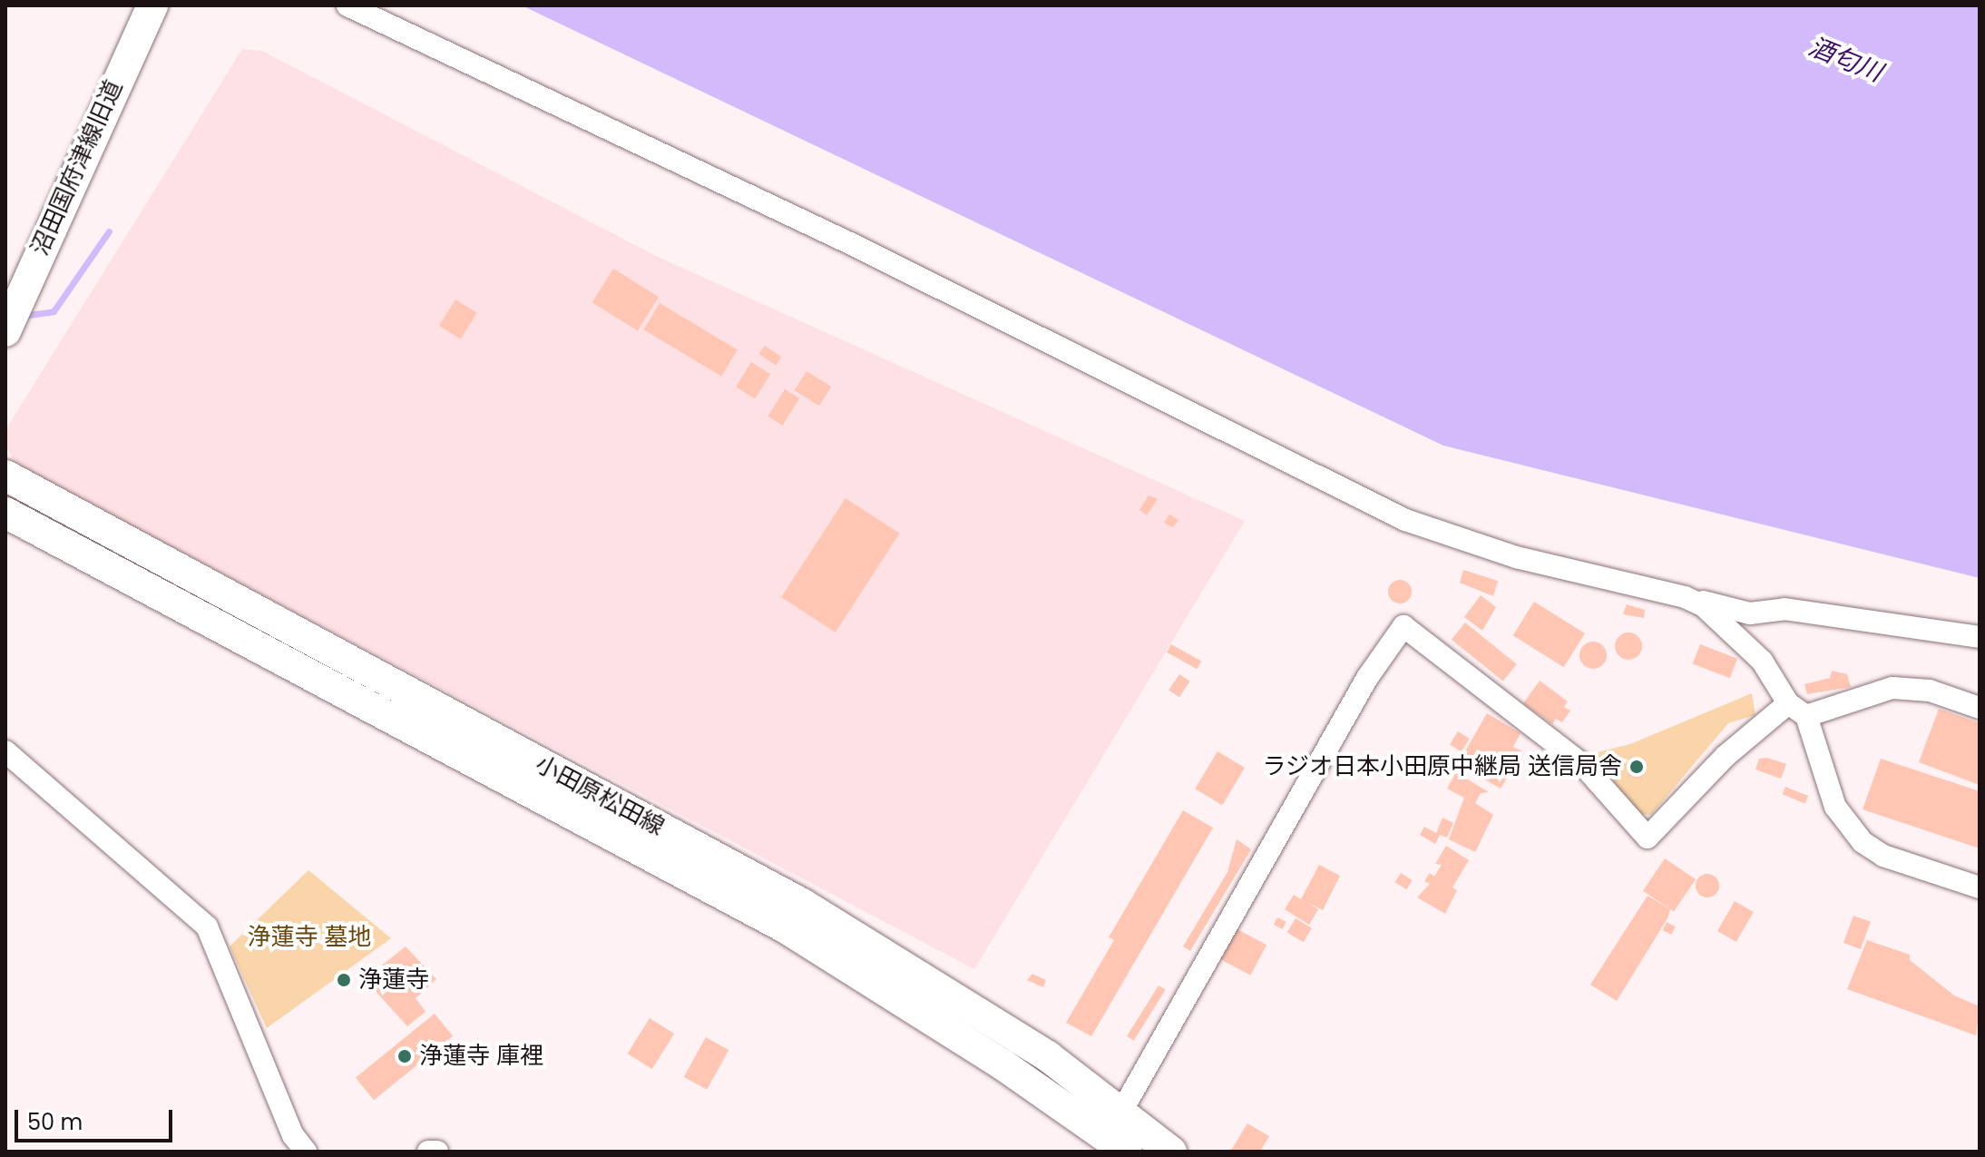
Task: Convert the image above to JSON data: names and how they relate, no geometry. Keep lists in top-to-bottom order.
{
  "streets": {
    "main road": ["沼田国府津線旧道", "小田原松田線"]
  },
  "water": ["酒匂川"],
  "parks": ["浄蓮寺 墓地"],
  "places": ["ラジオ日本小田原中継局 送信局舎", "浄蓮寺", "浄蓮寺 庫裡"],
  "scale_bar": "50 m"
}
